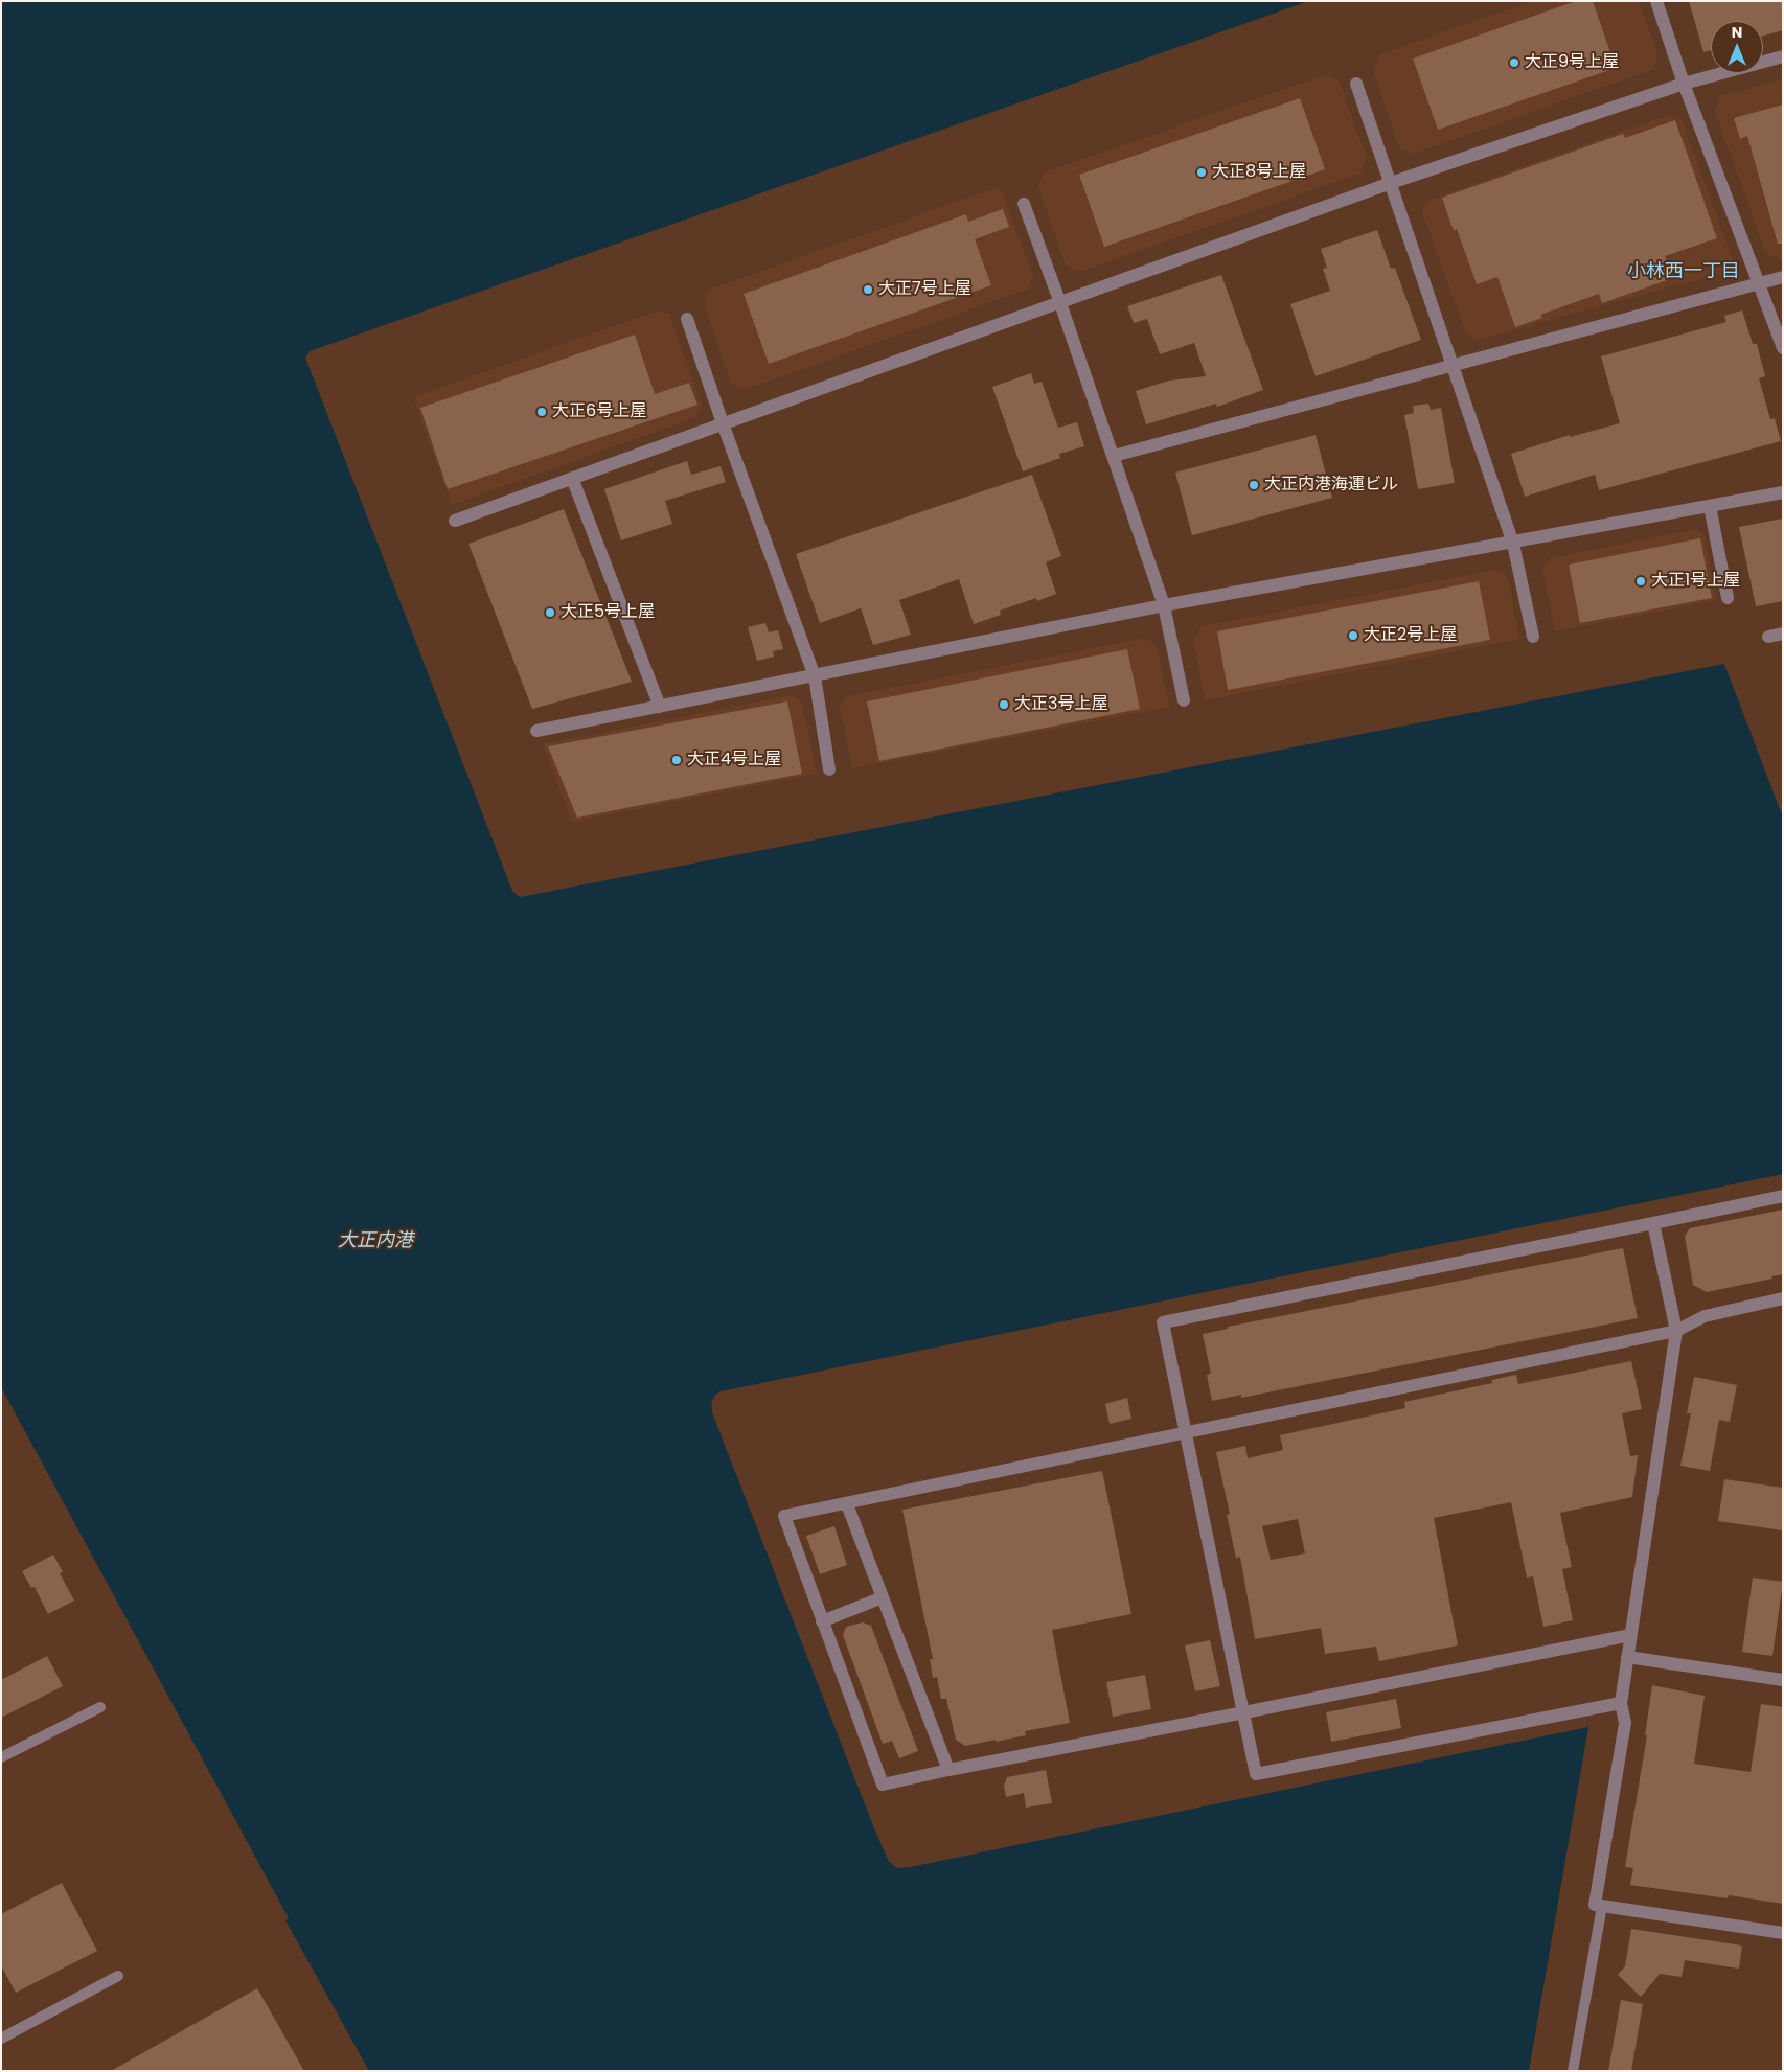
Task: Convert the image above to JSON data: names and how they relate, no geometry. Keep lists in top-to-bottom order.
{
  "districts": ["小林西一丁目"],
  "water": ["大正内港"],
  "places": [
    "大正9号上屋",
    "大正8号上屋",
    "大正7号上屋",
    "大正6号上屋",
    "大正内港海運ビル",
    "大正1号上屋",
    "大正5号上屋",
    "大正2号上屋",
    "大正3号上屋",
    "大正4号上屋"
  ],
  "north": "top"
}
